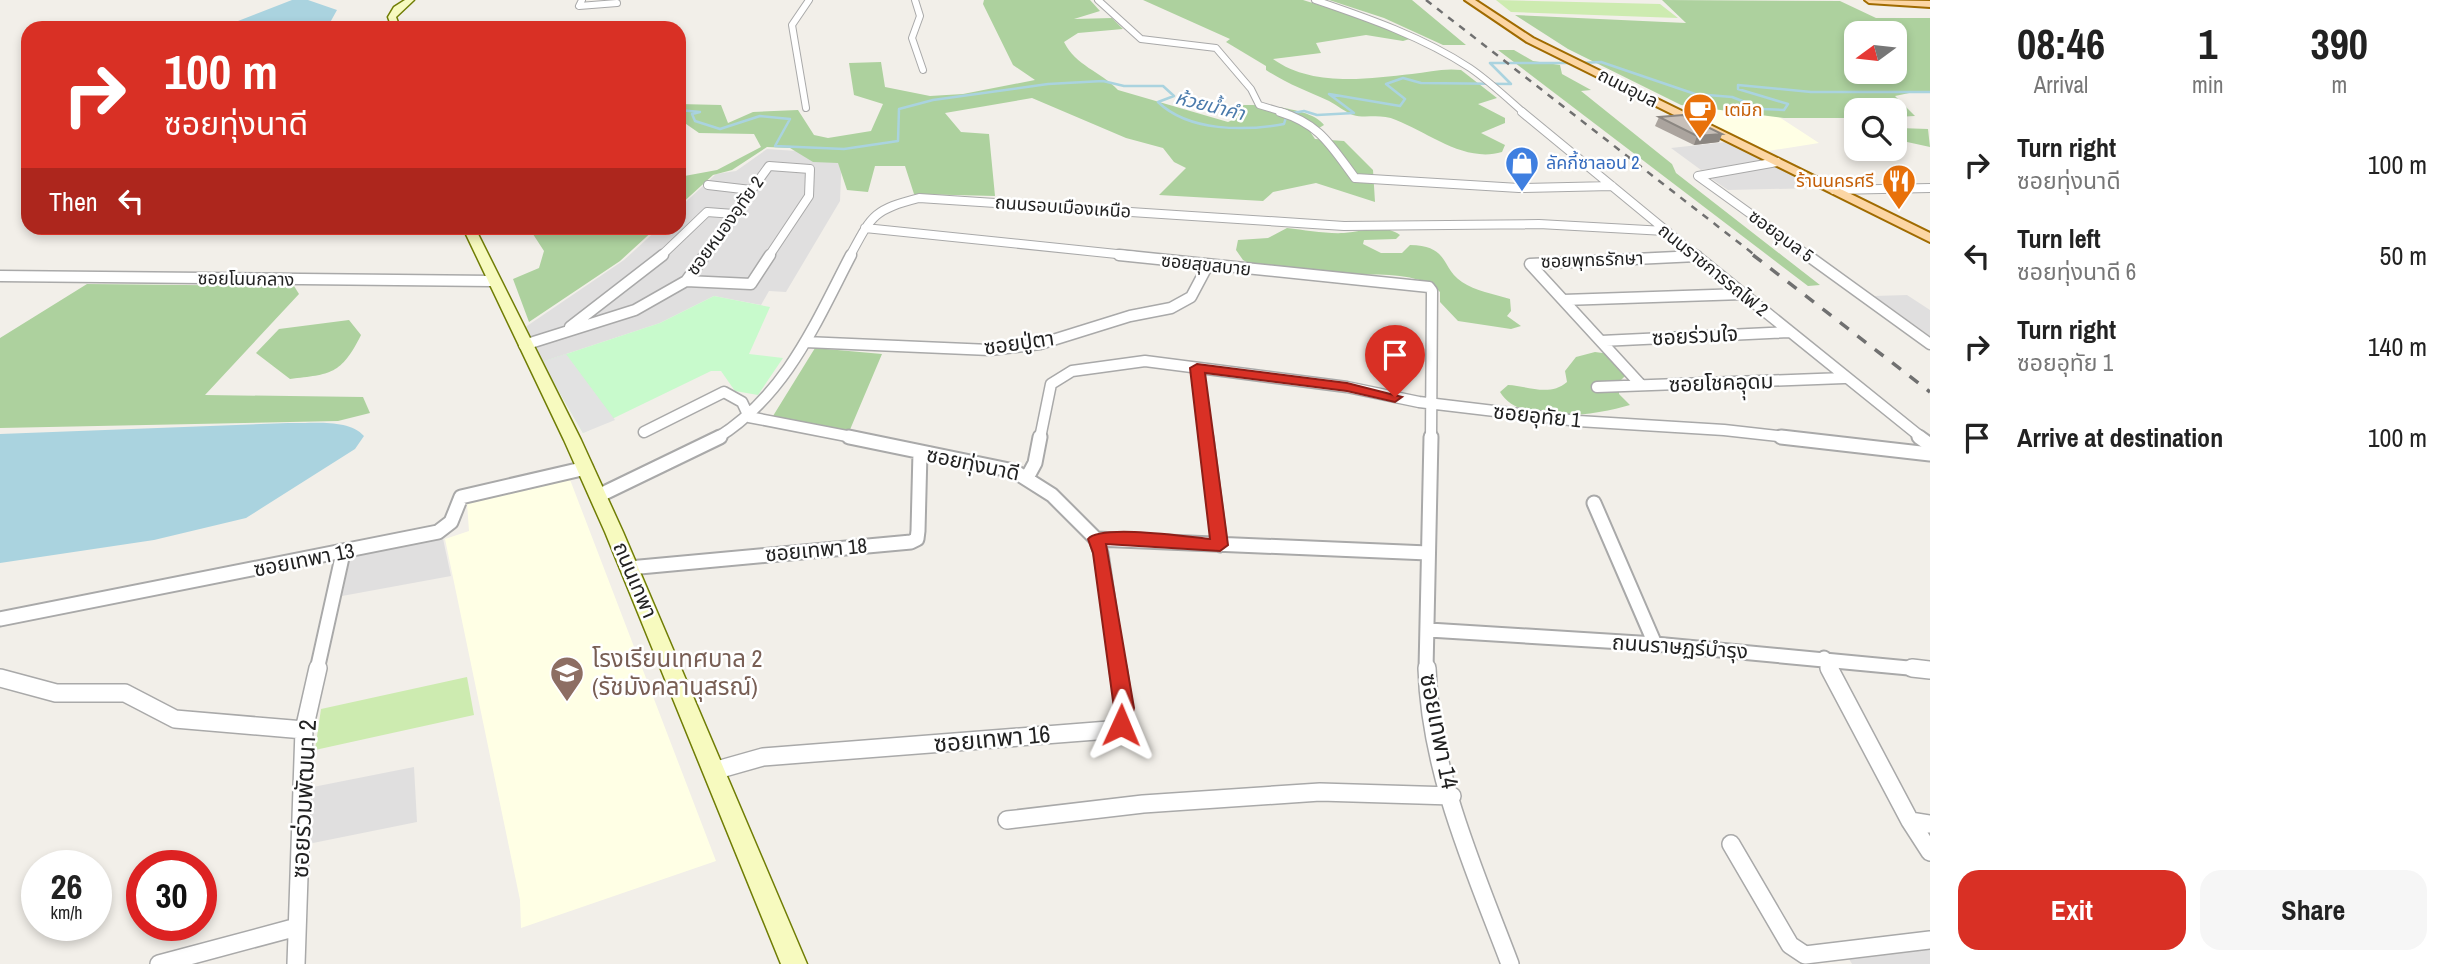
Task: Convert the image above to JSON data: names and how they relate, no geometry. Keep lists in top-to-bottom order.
{
  "streets": {
    "main road": ["ถนนอุบล"],
    "street": [
      "ถนนรอบเมืองเหนือ",
      "ซอยหนองอุทัย 2",
      "ซอยอุบล 5",
      "ซอยพุทธรักษา",
      "ซอยสุขสบาย",
      "ถนนราชการรถไฟ 2",
      "ซอยโนนกลาง",
      "ซอยร่วมใจ",
      "ซอยปู่ตา",
      "ซอยโชคอุุดม",
      "ซอยอุทัย 1",
      "ซอยทุ่งนาดี",
      "ซอยเทพา 18",
      "ซอยเทพา 13",
      "ถนนเทพา",
      "ถนนราษฏร์บำรุง",
      "ซอยเทพา 14",
      "ซอยเทพา 16",
      "ซอยร่วมพัฒนา 2"
    ]
  },
  "crossings": [
    ["ถนนอุบล", "ซอยอุบล 5"],
    ["ถนนรอบเมืองเหนือ", "ซอยสุขสบาย"],
    ["ถนนรอบเมืองเหนือ", "ถนนราชการรถไฟ 2"],
    ["ถนนรอบเมืองเหนือ", "ซอยปู่ตา"],
    ["ถนนรอบเมืองเหนือ", "ซอยทุ่งนาดี"],
    ["ถนนรอบเมืองเหนือ", "ถนนเทพา"],
    ["ซอยหนองอุทัย 2", "ถนนเทพา"],
    ["ซอยพุทธรักษา", "ถนนราชการรถไฟ 2"],
    ["ซอยสุขสบาย", "ซอยปู่ตา"],
    ["ซอยสุขสบาย", "ซอยอุทัย 1"],
    ["ซอยสุขสบาย", "ซอยเทพา 14"],
    ["ถนนราชการรถไฟ 2", "ซอยร่วมใจ"],
    ["ถนนราชการรถไฟ 2", "ซอยโชคอุุดม"],
    ["ซอยโนนกลาง", "ถนนเทพา"],
    ["ซอยอุทัย 1", "ซอยทุ่งนาดี"],
    ["ซอยอุทัย 1", "ซอยเทพา 14"],
    ["ซอยทุ่งนาดี", "ซอยเทพา 18"],
    ["ซอยทุ่งนาดี", "ซอยเทพา 16"],
    ["ซอยเทพา 18", "ถนนเทพา"],
    ["ซอยเทพา 13", "ถนนเทพา"],
    ["ซอยเทพา 13", "ซอยร่วมพัฒนา 2"],
    ["ถนนเทพา", "ซอยเทพา 16"],
    ["ถนนราษฏร์บำรุง", "ซอยเทพา 14"]
  ],
  "water": ["ห้วยน้ำคำ"],
  "places": {
    "cafe": ["เตมิก"],
    "shop": ["ลัคกี้ซาลอน 2"],
    "restaurant": ["ร้านนครศรี"],
    "school or university": ["โรงเรียนเทศบาล 2 (รัชมังคลานุสรณ์)"]
  },
  "north": "left",
  "page": {
    "eta": [
      "08:46",
      "Arrival",
      "1",
      "min",
      "390",
      "m"
    ],
    "turn": ["100 m", "ซอยทุ่งนาดี"],
    "list": [
      {
        "name": "Turn right",
        "note": "ซอยทุ่งนาดี",
        "value": "100 m"
      },
      {
        "name": "Turn left",
        "note": "ซอยทุ่งนาดี 6",
        "value": "50 m"
      },
      {
        "name": "Turn right",
        "note": "ซอยอุทัย 1",
        "value": "140 m"
      },
      {
        "name": "Arrive at destination",
        "value": "100 m"
      }
    ],
    "then": "Then",
    "speed": "26 km/h",
    "limit": "30",
    "buttons": ["Exit", "Share"]
  }
}
